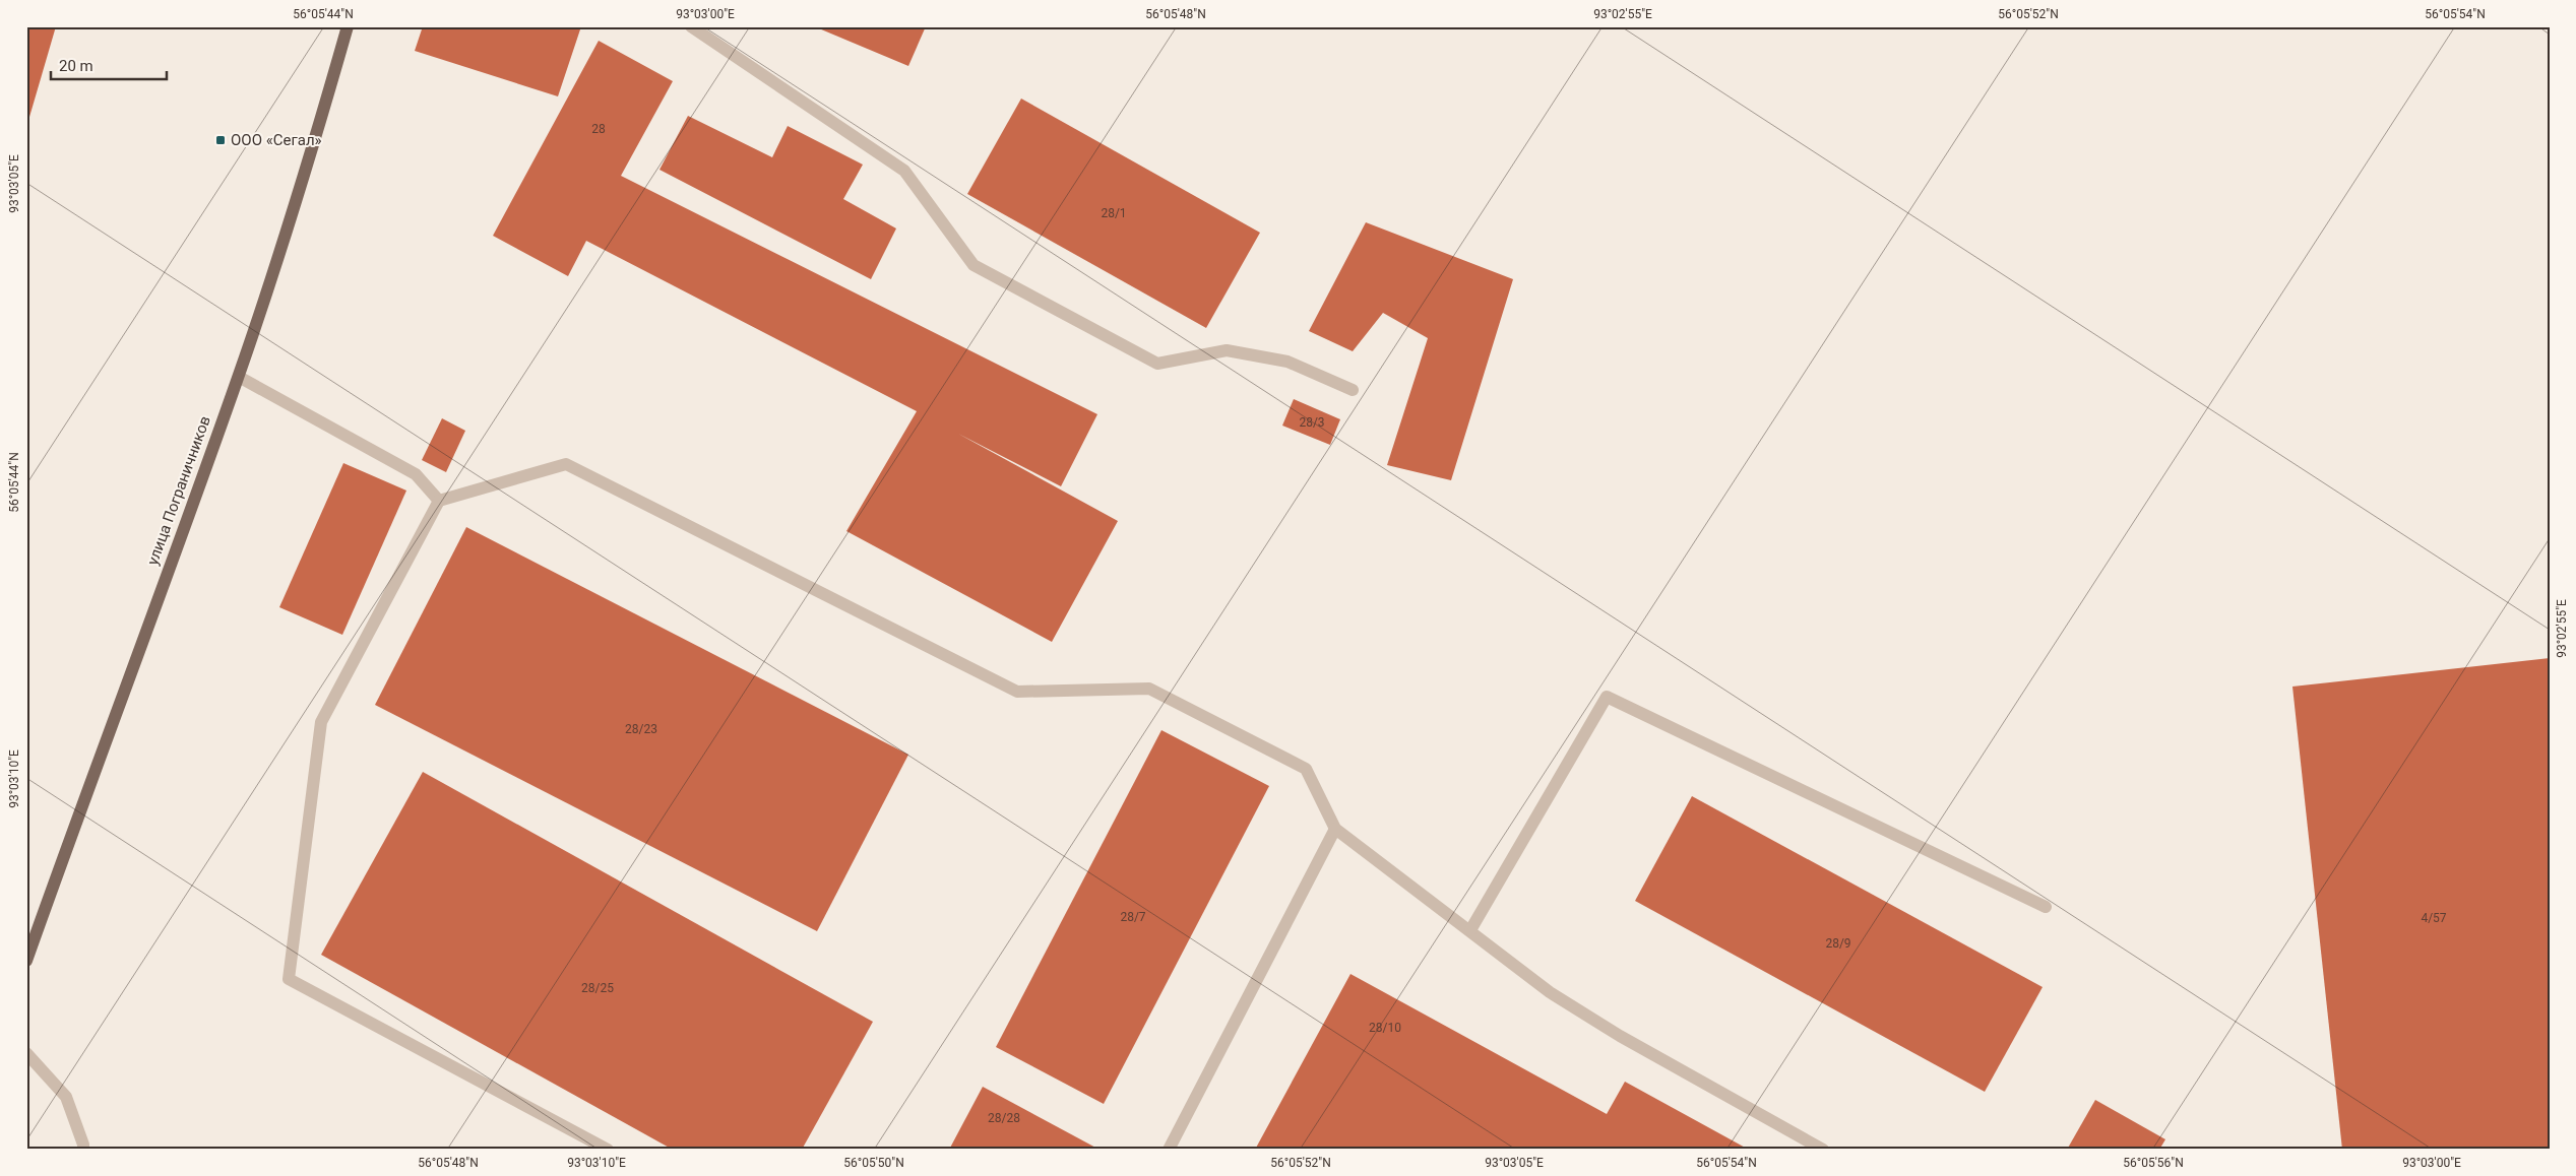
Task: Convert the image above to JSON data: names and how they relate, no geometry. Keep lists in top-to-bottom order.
{
  "streets": {
    "main road": ["улица Пограничников"]
  },
  "places": {
    "transit": ["ООО «Сегал»"]
  },
  "house_numbers": [
    "28",
    "28/1",
    "28/3",
    "28/23",
    "28/7",
    "4/57",
    "28/9",
    "28/25",
    "28/10",
    "28/28"
  ],
  "scale_bar": "20 m",
  "coordinates": [
    "56°05'44\"N",
    "93°03'00\"E",
    "56°05'48\"N",
    "93°02'55\"E",
    "56°05'52\"N",
    "56°05'54\"N",
    "93°03'05\"E",
    "93°03'10\"E",
    "56°05'50\"N",
    "56°05'56\"N"
  ]
}
